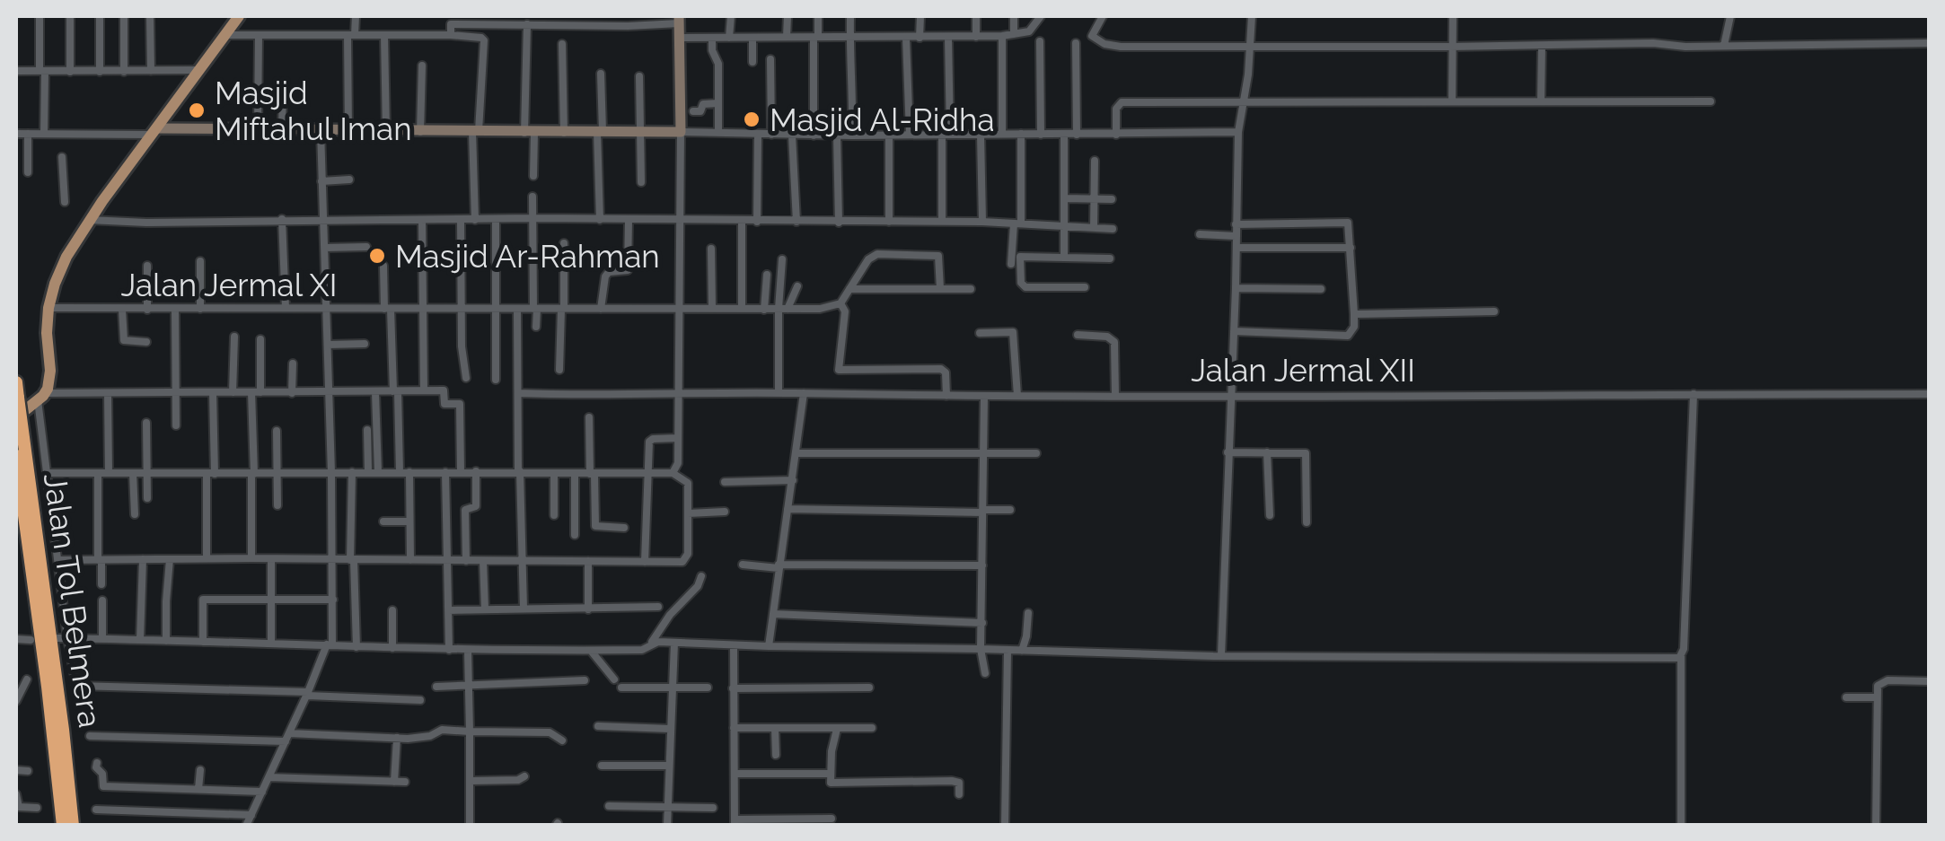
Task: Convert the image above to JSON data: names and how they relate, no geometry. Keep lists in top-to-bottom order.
{
  "streets": {
    "highway": ["Jalan Tol Belmera"],
    "street": ["Jalan Jermal XI", "Jalan Jermal XII"]
  },
  "places": ["Masjid Miftahul Iman", "Masjid Al-Ridha", "Masjid Ar-Rahman"]
}
